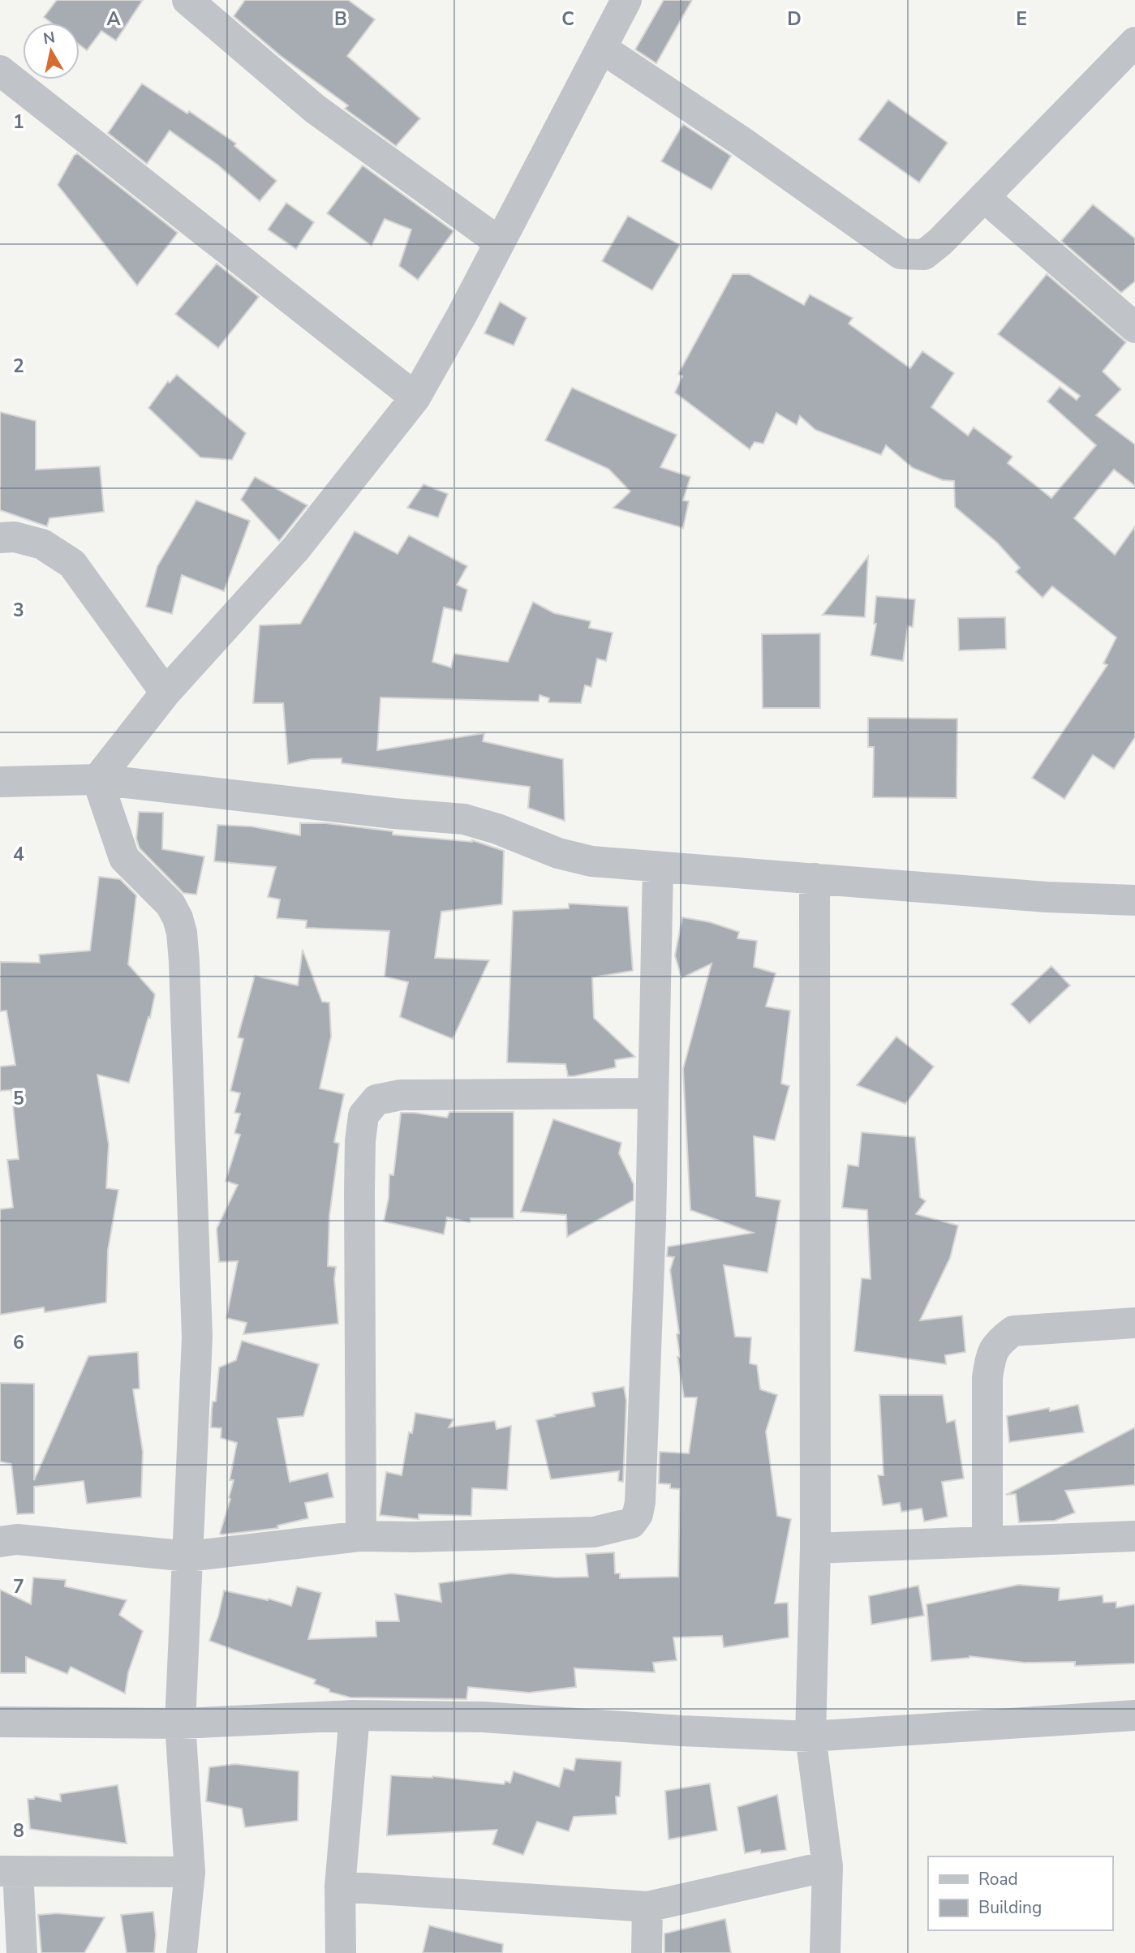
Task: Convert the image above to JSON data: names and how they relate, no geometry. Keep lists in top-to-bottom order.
{
  "legend": ["Road", "Building"],
  "north": "top",
  "grid": {
    "columns": [
      "A",
      "B",
      "C",
      "D",
      "E"
    ],
    "rows": [
      "1",
      "2",
      "3",
      "4",
      "5",
      "6",
      "7",
      "8"
    ]
  }
}
